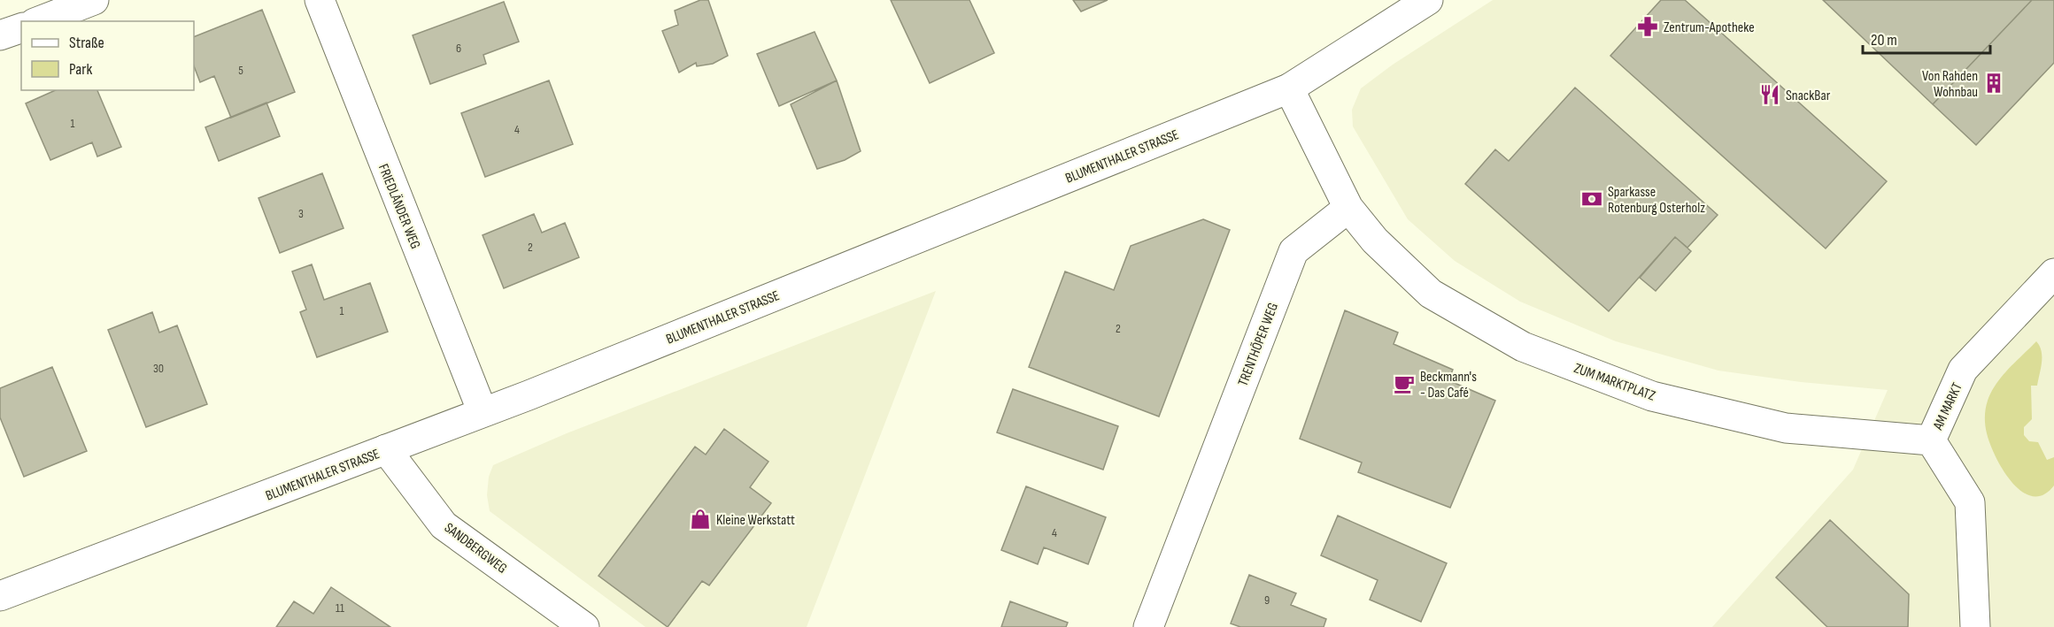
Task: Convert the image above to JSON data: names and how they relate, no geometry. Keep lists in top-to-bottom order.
{
  "streets": {
    "street": [
      "BLUMENTHALER STRASSE",
      "FRIEDLÄNDER WEG",
      "TRENTHÖPER WEG",
      "ZUM MARKTPLATZ",
      "AM MARKT",
      "SANDBERGWEG"
    ]
  },
  "crossings": [
    ["BLUMENTHALER STRASSE", "FRIEDLÄNDER WEG"],
    ["BLUMENTHALER STRASSE", "SANDBERGWEG"],
    ["TRENTHÖPER WEG", "ZUM MARKTPLATZ"],
    ["ZUM MARKTPLATZ", "AM MARKT"]
  ],
  "places": {
    "pharmacy": ["Zentrum-Apotheke"],
    "building": ["Von Rahden Wohnbau"],
    "restaurant": ["SnackBar"],
    "bank": ["Sparkasse Rotenburg Osterholz"],
    "cafe": ["Beckmann's - Das Café"],
    "shop": ["Kleine Werkstatt"]
  },
  "house_numbers": [
    "6",
    "5",
    "1",
    "4",
    "3",
    "2",
    "1",
    "2",
    "30",
    "4",
    "9",
    "11"
  ],
  "legend": ["Straße", "Park"],
  "scale_bar": "20 m"
}
